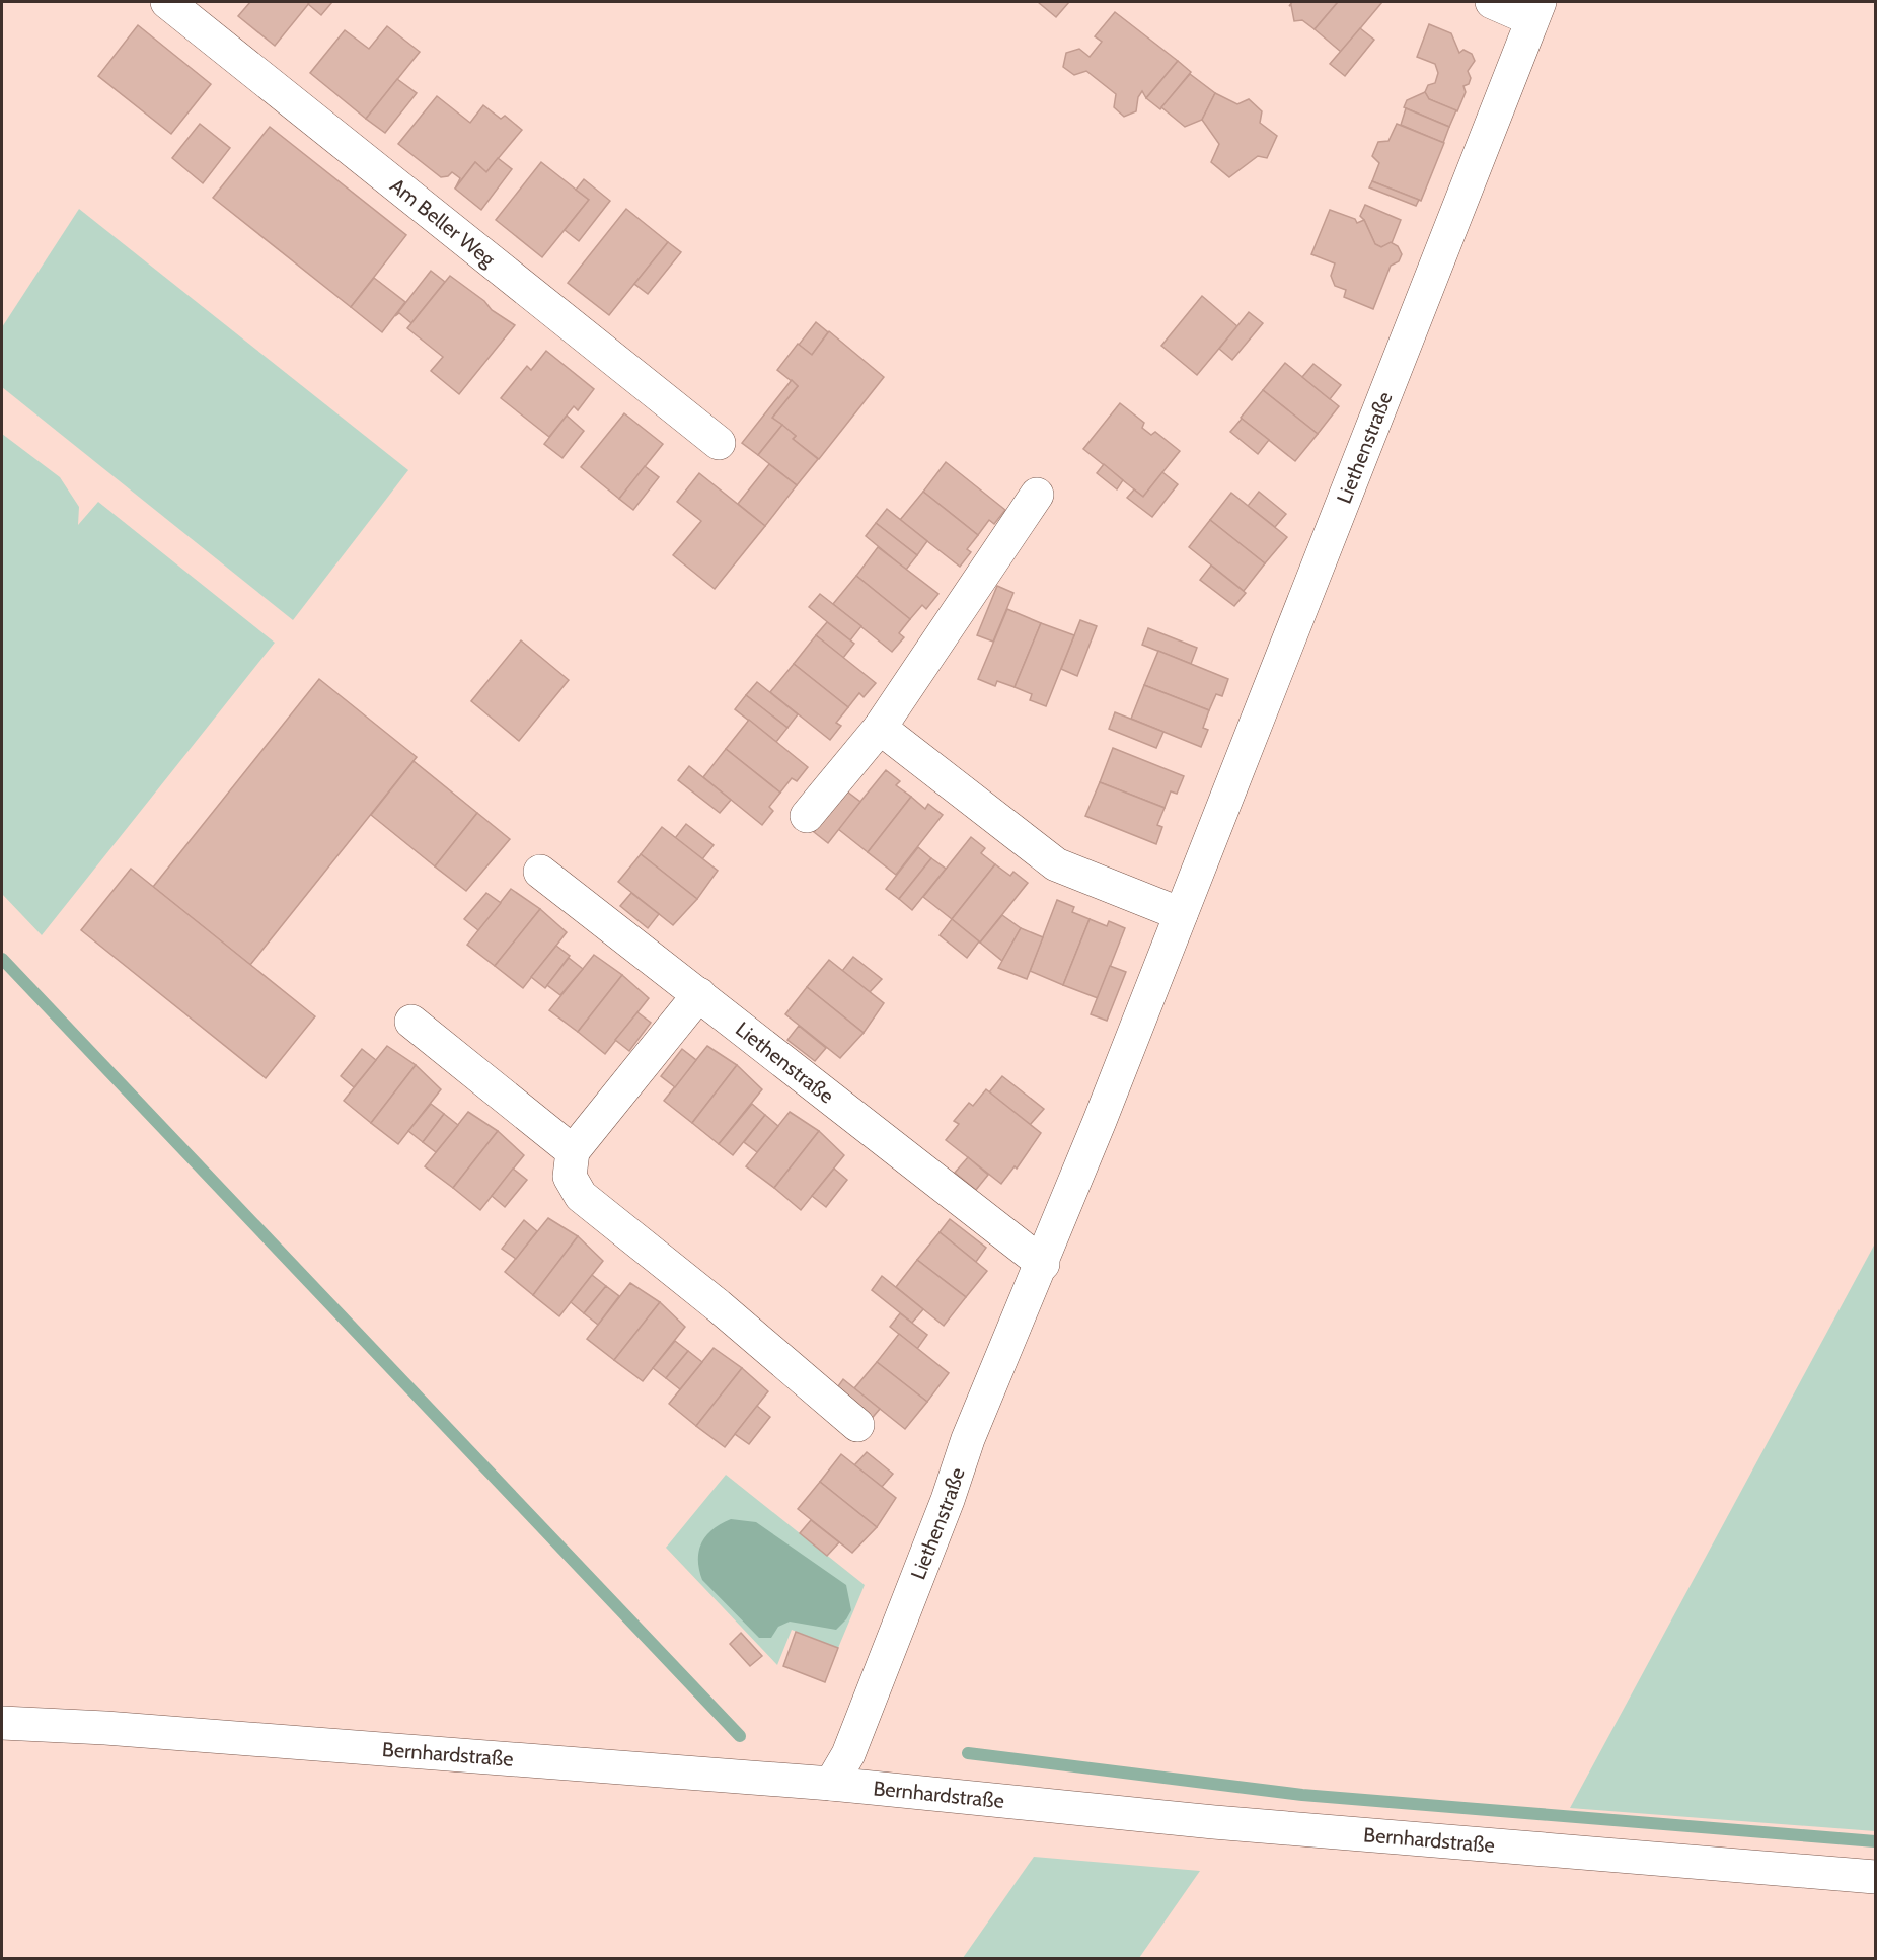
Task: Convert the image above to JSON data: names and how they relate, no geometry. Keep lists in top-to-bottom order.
{
  "streets": {
    "street": ["Am Beller Weg", "Liethenstraße", "Bernhardstraße"]
  },
  "crossings": [
    ["Liethenstraße", "Bernhardstraße"]
  ]
}
